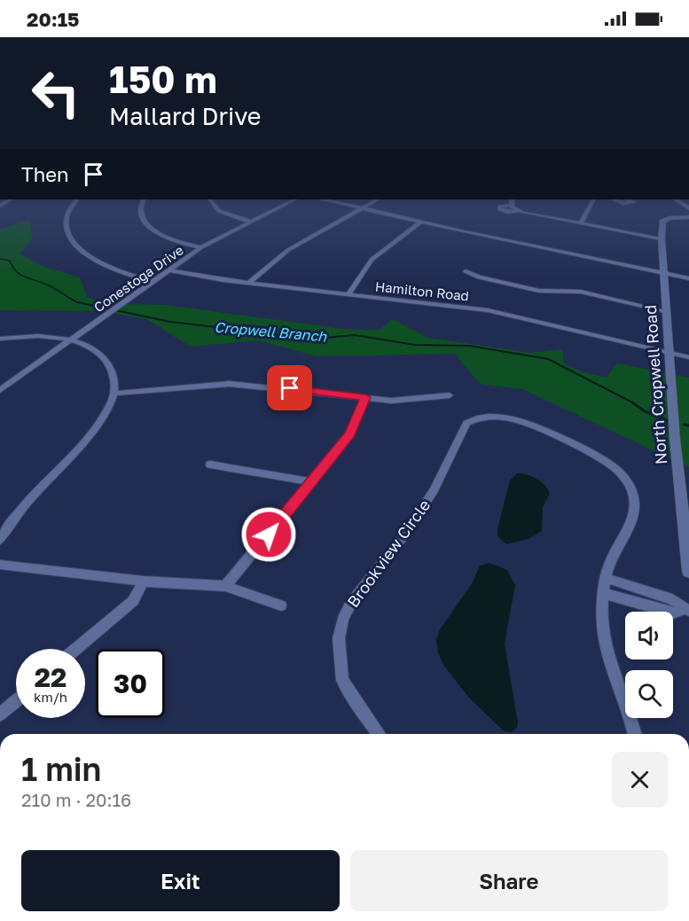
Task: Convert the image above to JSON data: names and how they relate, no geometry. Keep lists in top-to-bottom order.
{
  "streets": {
    "street": [
      "Conestoga Drive",
      "Hamilton Road",
      "North Cropwell Road",
      "Brookview Circle"
    ]
  },
  "crossings": [
    ["Conestoga Drive", "Hamilton Road"],
    ["Hamilton Road", "North Cropwell Road"]
  ],
  "water": ["Cropwell Branch"],
  "page": {
    "status": "20:15",
    "turn": ["150 m", "Mallard Drive"],
    "then": "Then",
    "speed": "22 km/h",
    "limit": "30",
    "heading": ["1 min", "210 m · 20:16"],
    "buttons": ["Exit", "Share"]
  }
}
